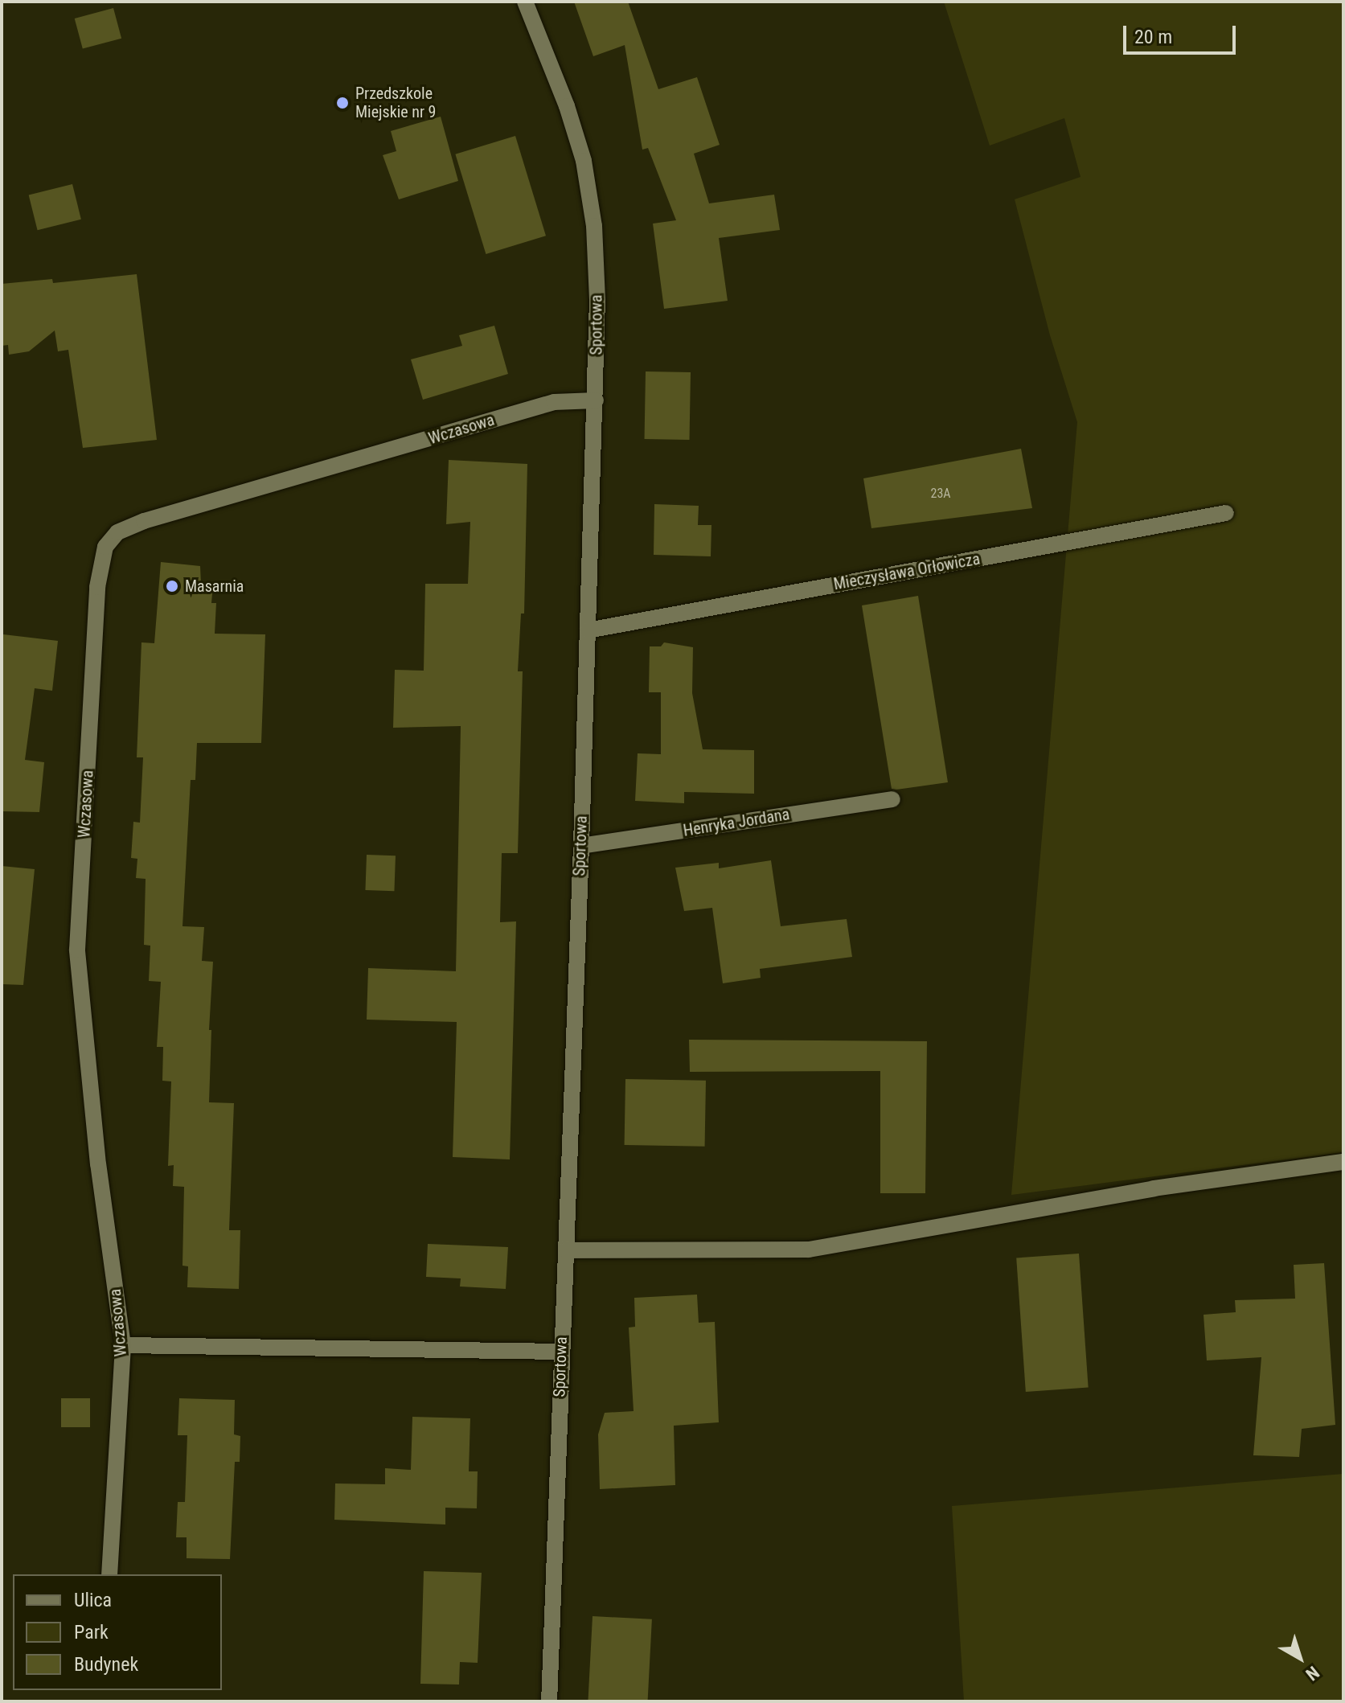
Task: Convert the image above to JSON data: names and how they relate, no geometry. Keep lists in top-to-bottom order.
{
  "streets": {
    "street": [
      "Sportowa",
      "Wczasowa",
      "Mieczysława Orłowicza",
      "Henryka Jordana"
    ]
  },
  "crossings": [
    ["Sportowa", "Wczasowa"],
    ["Sportowa", "Mieczysława Orłowicza"],
    ["Sportowa", "Henryka Jordana"]
  ],
  "places": ["Przedszkole Miejskie nr 9", "Masarnia"],
  "house_numbers": ["23A"],
  "legend": ["Ulica", "Park", "Budynek"],
  "scale_bar": "20 m",
  "north": "bottom right"
}
